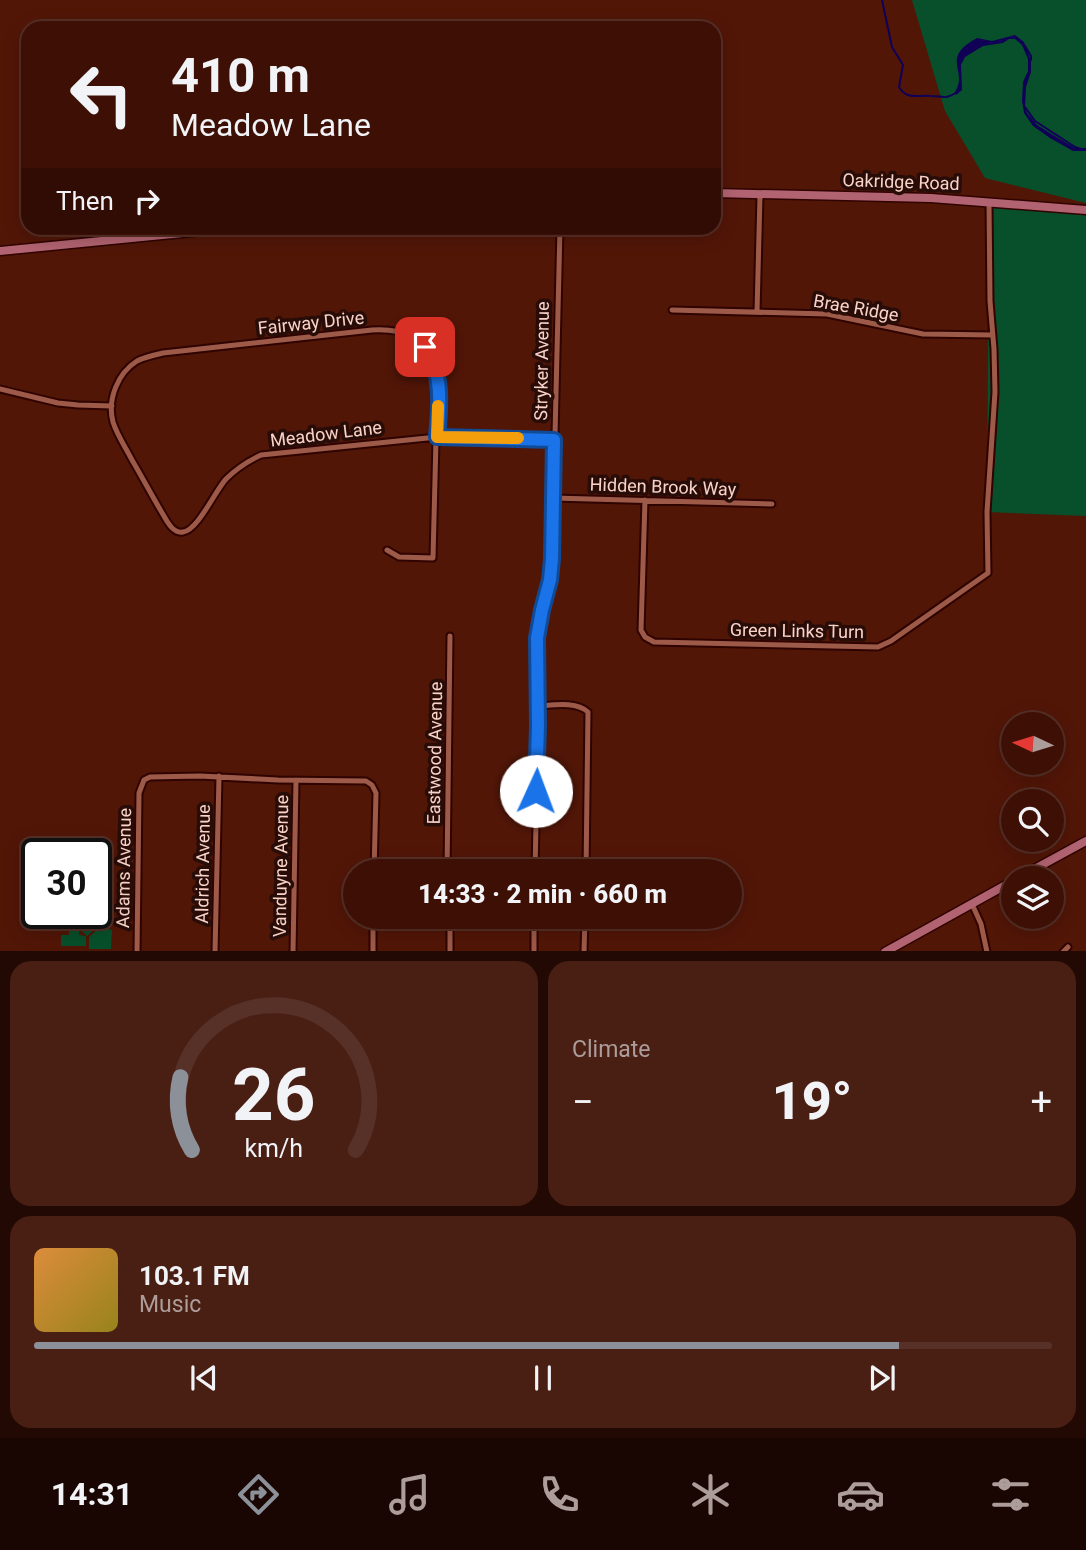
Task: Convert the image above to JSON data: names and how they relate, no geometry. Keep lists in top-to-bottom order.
{
  "streets": {
    "street": [
      "Oakridge Road",
      "Brae Ridge",
      "Fairway Drive",
      "Stryker Avenue",
      "Meadow Lane",
      "Hidden Brook Way",
      "Green Links Turn",
      "Eastwood Avenue",
      "Aldrich Avenue",
      "Vanduyne Avenue",
      "Adams Avenue"
    ]
  },
  "crossings": [
    ["Oakridge Road", "Green Links Turn"],
    ["Brae Ridge", "Green Links Turn"],
    ["Fairway Drive", "Meadow Lane"],
    ["Stryker Avenue", "Meadow Lane"],
    ["Stryker Avenue", "Hidden Brook Way"],
    ["Hidden Brook Way", "Green Links Turn"],
    ["Aldrich Avenue", "Adams Avenue"]
  ],
  "north": "left",
  "page": {
    "turn": ["410 m", "Meadow Lane"],
    "then": "Then",
    "limit": "30",
    "trip": "14:33 · 2 min · 660 m",
    "tile": "Climate",
    "heat": ["−", "19°", "+"],
    "song": ["103.1 FM", "Music"],
    "tabs": "14:31",
    "gauge": ["26", "km/h"]
  }
}
